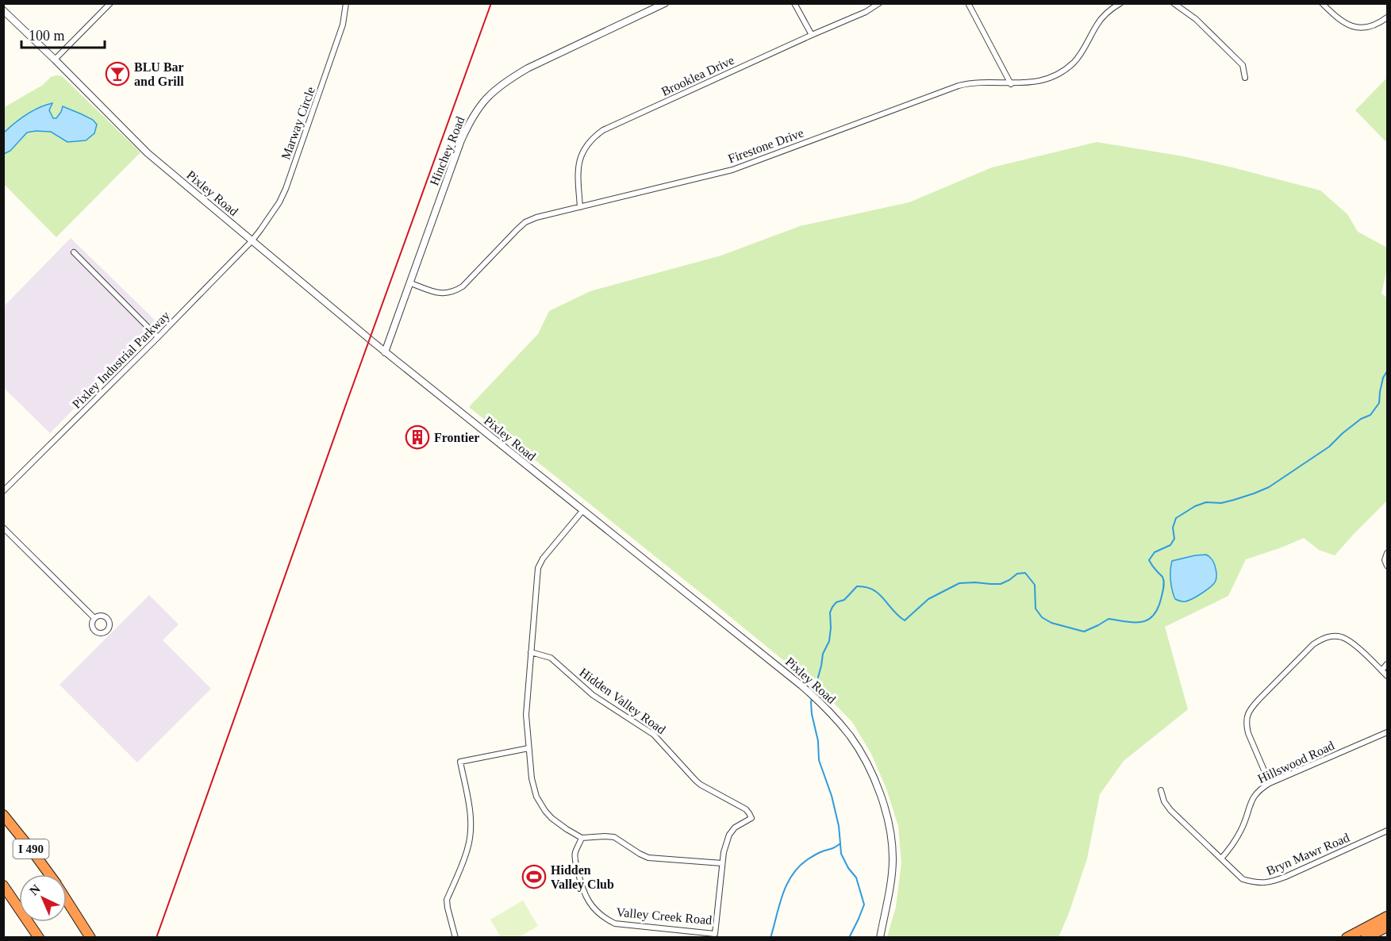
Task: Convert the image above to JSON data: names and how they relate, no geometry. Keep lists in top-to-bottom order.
{
  "streets": {
    "highway": ["I 490"],
    "street": [
      "Brooklea Drive",
      "Marway Circle",
      "Firestone Drive",
      "Hinchey Road",
      "Pixley Road",
      "Pixley Industrial Parkway",
      "Hidden Valley Road",
      "Hillswood Road",
      "Bryn Mawr Road",
      "Valley Creek Road"
    ]
  },
  "crossings": [
    ["Brooklea Drive", "Firestone Drive"],
    ["Marway Circle", "Pixley Road"],
    ["Marway Circle", "Pixley Industrial Parkway"],
    ["Firestone Drive", "Hinchey Road"],
    ["Hinchey Road", "Pixley Road"],
    ["Pixley Road", "Pixley Industrial Parkway"],
    ["Hidden Valley Road", "Valley Creek Road"],
    ["Hillswood Road", "Bryn Mawr Road"]
  ],
  "places": {
    "bar": ["BLU Bar and Grill"],
    "building": ["Frontier"],
    "sports": ["Hidden Valley Club"]
  },
  "scale_bar": "100 m",
  "north": "top left"
}
